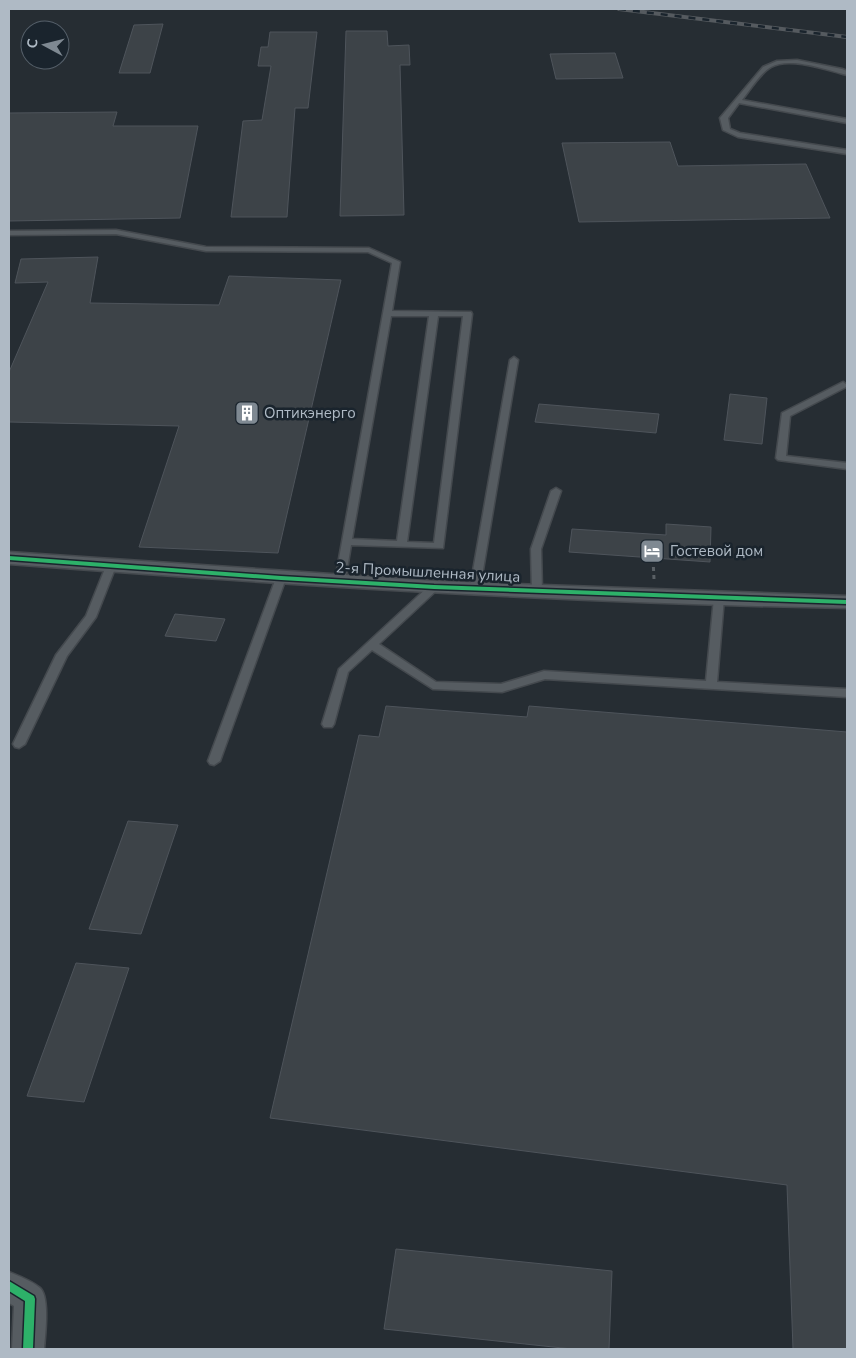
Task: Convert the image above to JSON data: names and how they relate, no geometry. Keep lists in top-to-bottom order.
{
  "streets": {
    "street": ["2-я Промышленная улица"]
  },
  "places": {
    "building": ["Оптикэнерго"],
    "hotel": ["Гостевой дом"]
  },
  "north": "left"
}
